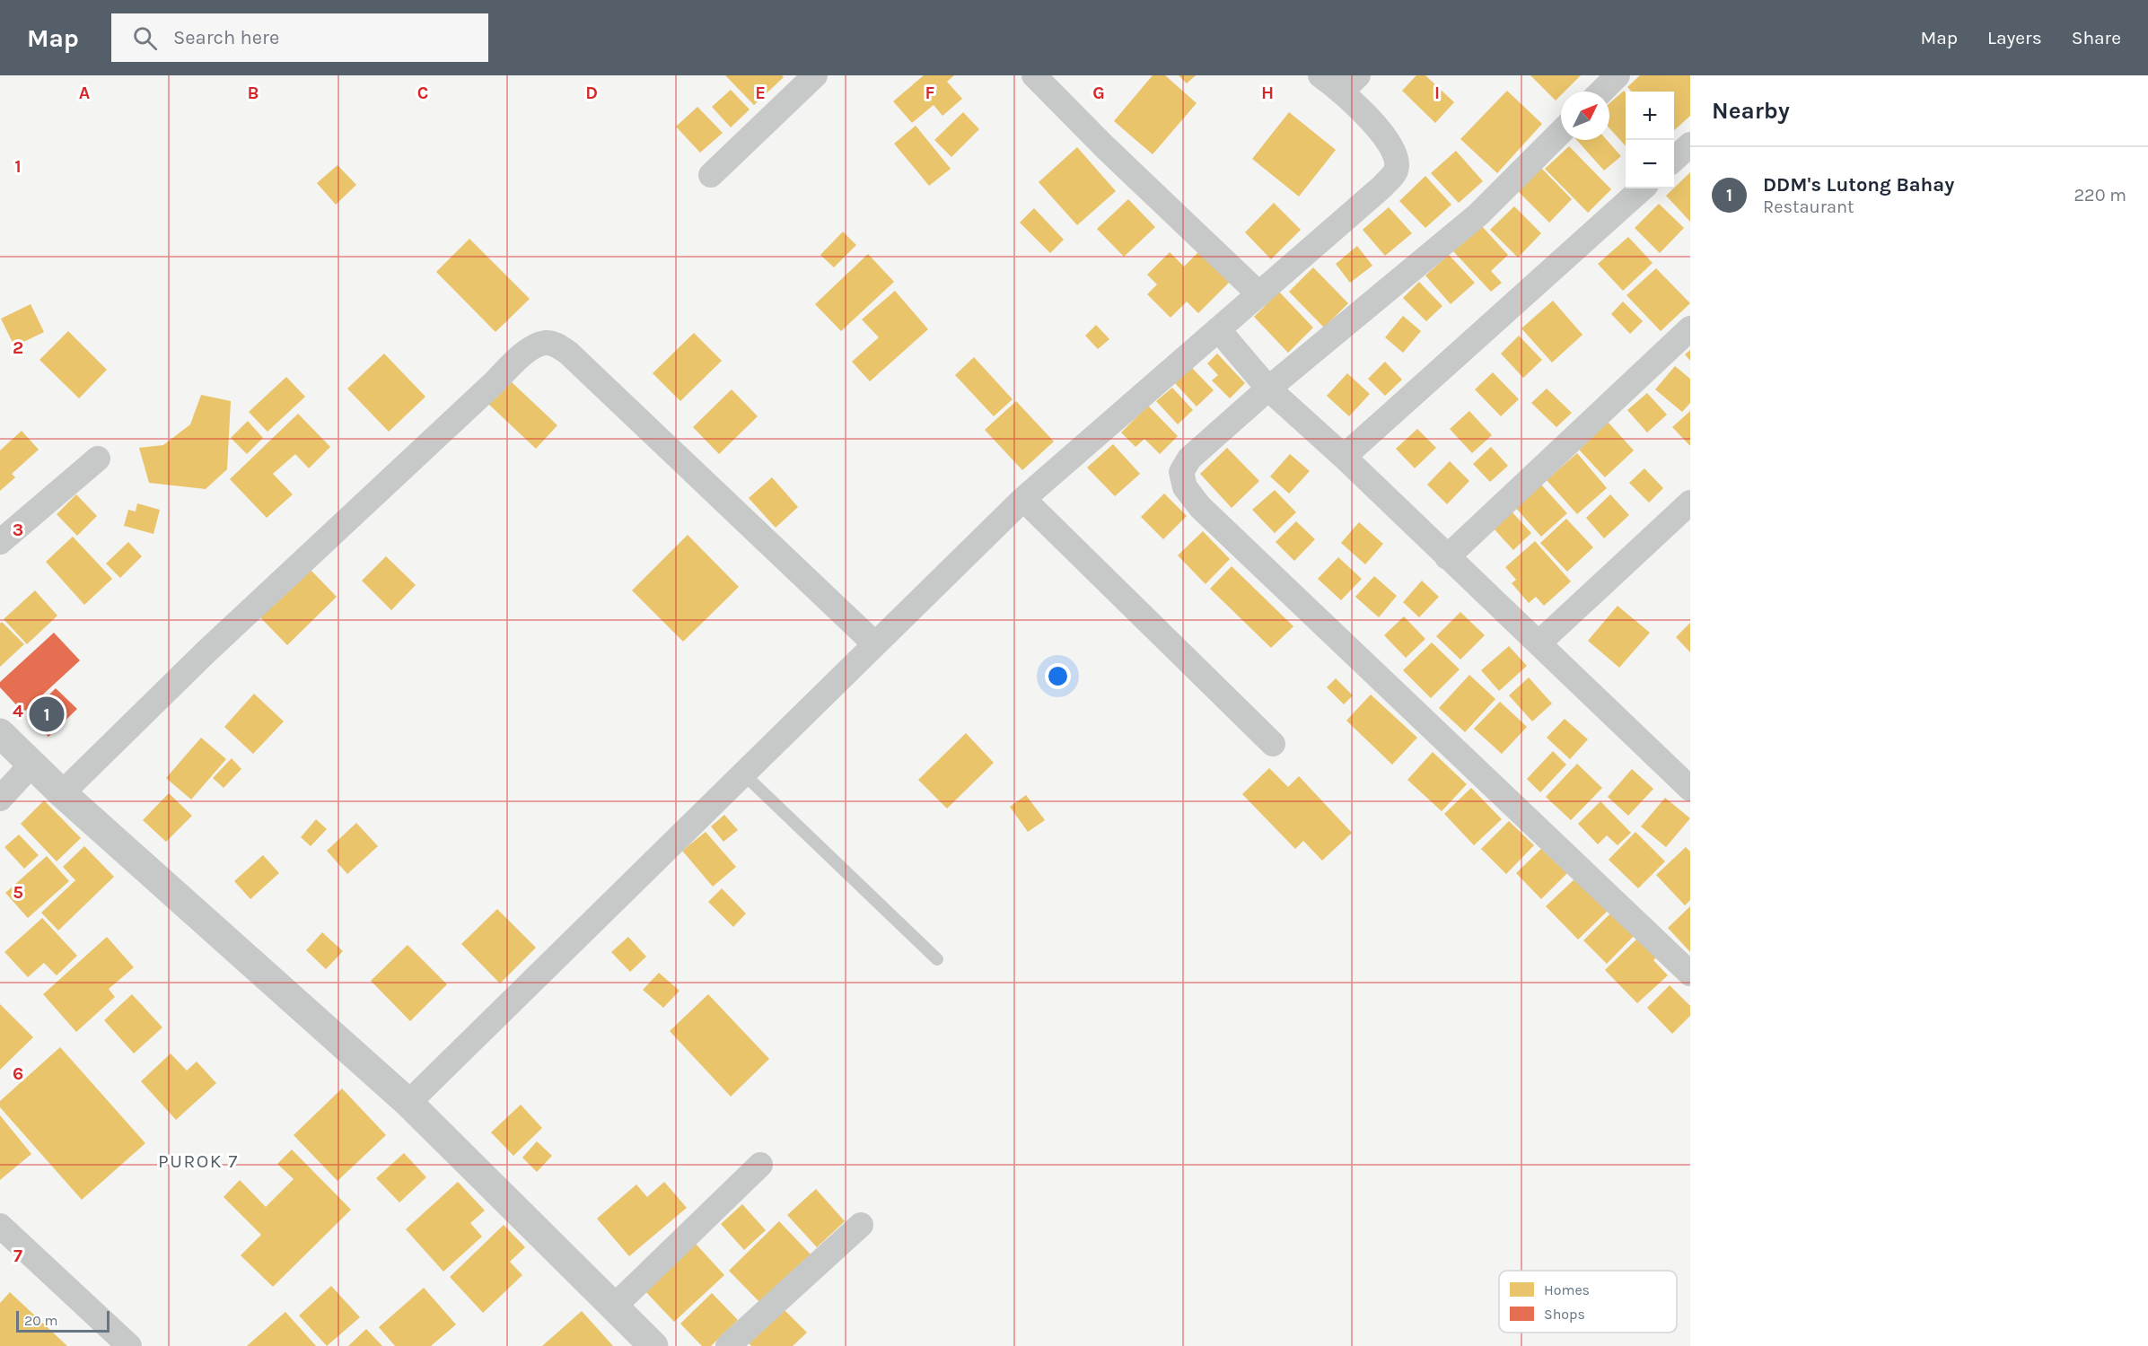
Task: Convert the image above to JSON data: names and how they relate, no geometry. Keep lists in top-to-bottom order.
{
  "districts": ["PUROK 7"],
  "legend": ["Homes", "Shops"],
  "scale_bar": "20 m",
  "north": "top right",
  "page": {
    "header": "Map",
    "search": "Search here",
    "nav": ["Map", "Layers", "Share"],
    "heading": "Nearby",
    "map_buttons": ["+", "−"],
    "list": [
      {
        "mark": "1",
        "name": "DDM's Lutong Bahay",
        "note": "Restaurant",
        "value": "220 m"
      }
    ],
    "pins": "1",
    "scale": "20 m"
  },
  "grid": {
    "columns": [
      "A",
      "B",
      "C",
      "D",
      "E",
      "F",
      "G",
      "H",
      "I"
    ],
    "rows": [
      "1",
      "2",
      "3",
      "4",
      "5",
      "6",
      "7"
    ]
  }
}
